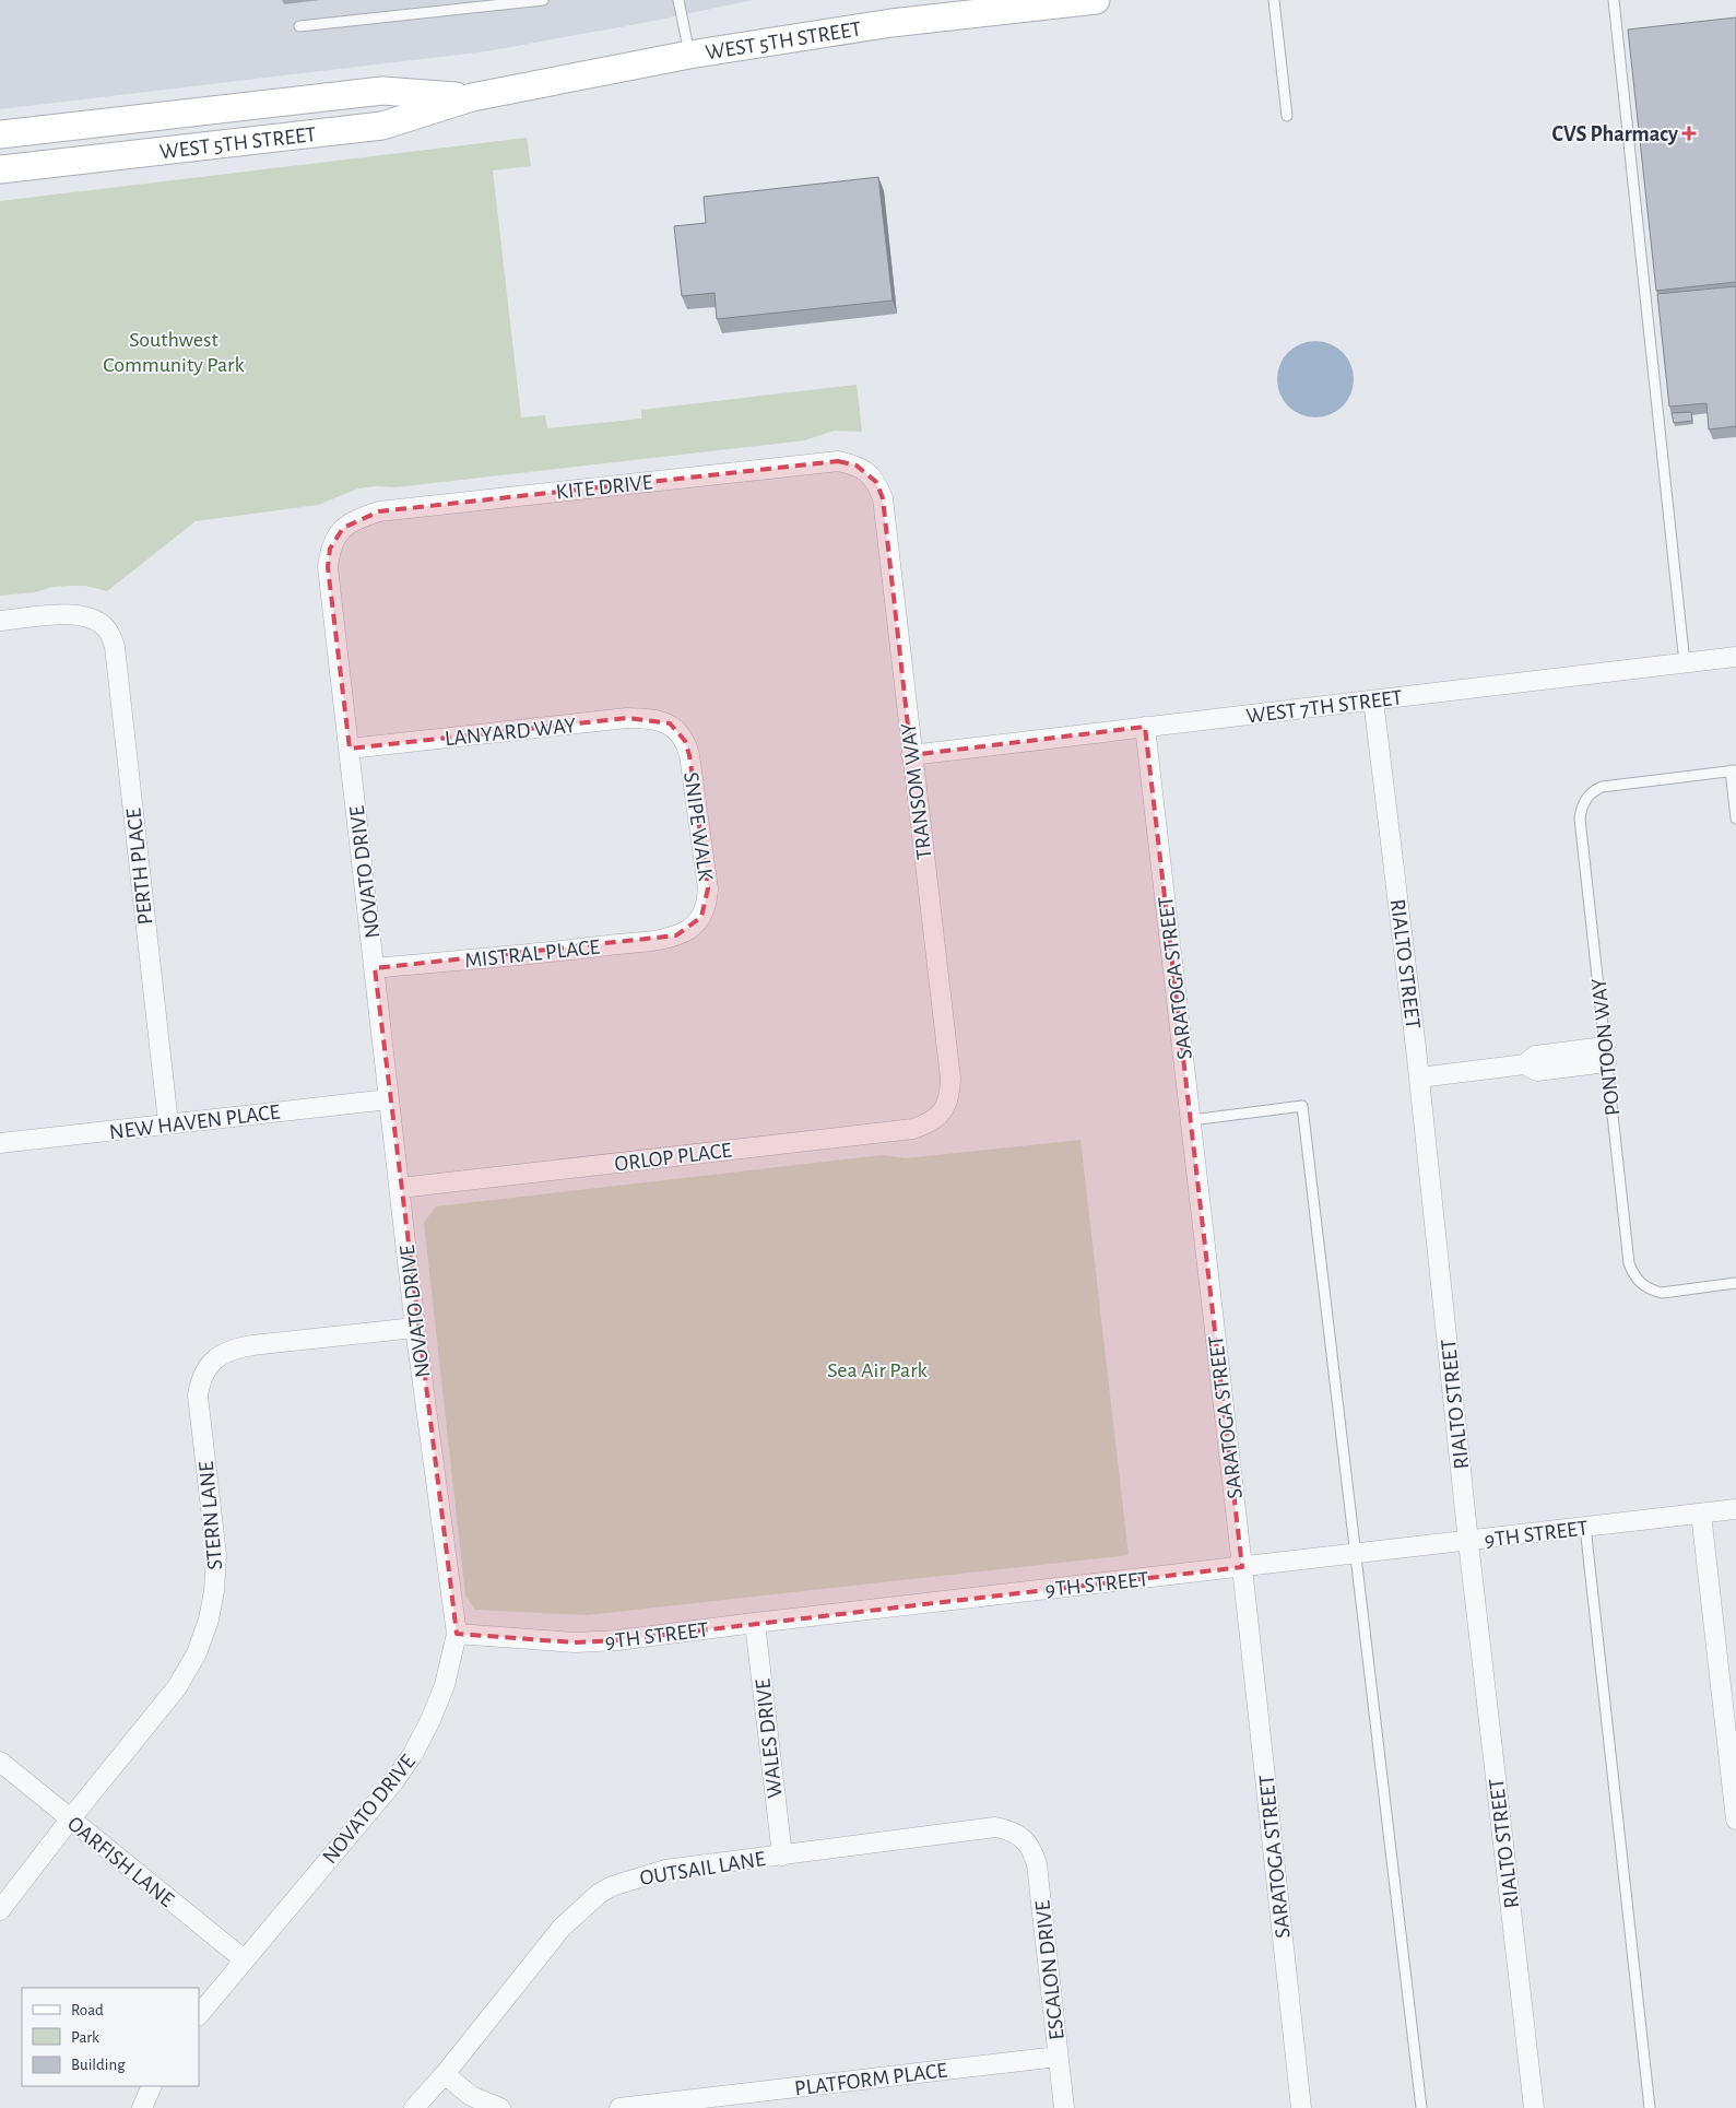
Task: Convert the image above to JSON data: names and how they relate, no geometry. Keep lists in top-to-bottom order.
{
  "streets": {
    "main road": ["WEST 5TH STREET"],
    "street": [
      "KITE DRIVE",
      "WEST 7TH STREET",
      "LANYARD WAY",
      "TRANSOM WAY",
      "SNIPE WALK",
      "PERTH PLACE",
      "NOVATO DRIVE",
      "MISTRAL PLACE",
      "RIALTO STREET",
      "SARATOGA STREET",
      "NEW HAVEN PLACE",
      "ORLOP PLACE",
      "STERN LANE",
      "9TH STREET",
      "WALES DRIVE",
      "OARFISH LANE",
      "OUTSAIL LANE",
      "ESCALON DRIVE",
      "PLATFORM PLACE"
    ],
    "lane": ["PONTOON WAY"]
  },
  "crossings": [
    ["KITE DRIVE", "TRANSOM WAY"],
    ["KITE DRIVE", "NOVATO DRIVE"],
    ["WEST 7TH STREET", "TRANSOM WAY"],
    ["WEST 7TH STREET", "RIALTO STREET"],
    ["WEST 7TH STREET", "SARATOGA STREET"],
    ["LANYARD WAY", "SNIPE WALK"],
    ["LANYARD WAY", "NOVATO DRIVE"],
    ["TRANSOM WAY", "ORLOP PLACE"],
    ["SNIPE WALK", "MISTRAL PLACE"],
    ["PERTH PLACE", "NEW HAVEN PLACE"],
    ["NOVATO DRIVE", "MISTRAL PLACE"],
    ["NOVATO DRIVE", "NEW HAVEN PLACE"],
    ["NOVATO DRIVE", "ORLOP PLACE"],
    ["NOVATO DRIVE", "STERN LANE"],
    ["NOVATO DRIVE", "9TH STREET"],
    ["NOVATO DRIVE", "OARFISH LANE"],
    ["RIALTO STREET", "9TH STREET"],
    ["SARATOGA STREET", "9TH STREET"],
    ["STERN LANE", "OARFISH LANE"],
    ["9TH STREET", "WALES DRIVE"],
    ["WALES DRIVE", "OUTSAIL LANE"],
    ["OUTSAIL LANE", "ESCALON DRIVE"],
    ["ESCALON DRIVE", "PLATFORM PLACE"]
  ],
  "parks": ["Southwest Community Park", "Sea Air Park"],
  "places": {
    "health": ["CVS Pharmacy"]
  },
  "legend": ["Road", "Park", "Building"]
}
